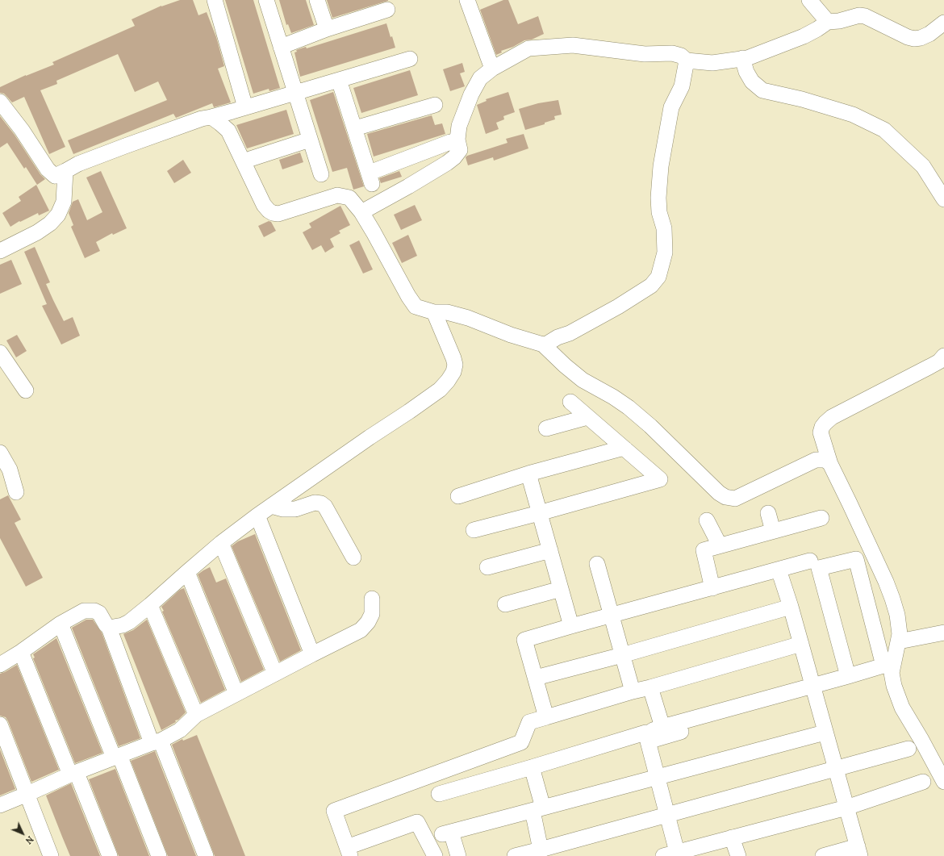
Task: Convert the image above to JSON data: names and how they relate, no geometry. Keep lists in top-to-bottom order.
{
  "north": "bottom right"
}
